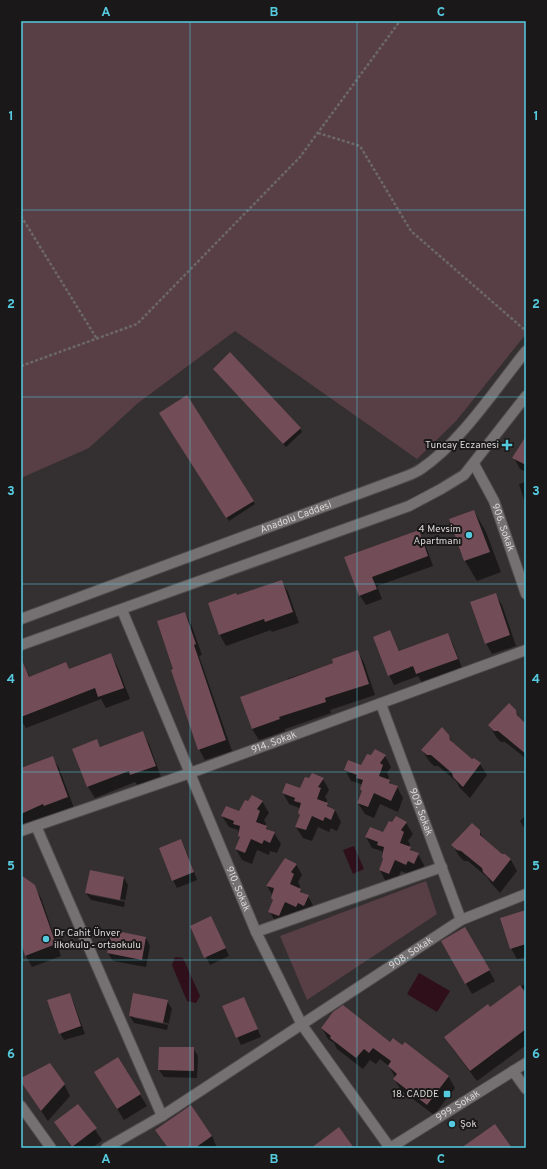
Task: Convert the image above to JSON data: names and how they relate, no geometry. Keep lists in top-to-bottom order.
{
  "streets": {
    "street": [
      "Anadolu Caddesi",
      "906. Sokak",
      "914. Sokak",
      "909. Sokak",
      "910. Sokak",
      "908. Sokak",
      "999. Sokak"
    ]
  },
  "crossings": [
    ["914. Sokak", "909. Sokak"],
    ["914. Sokak", "910. Sokak"],
    ["909. Sokak", "908. Sokak"],
    ["910. Sokak", "908. Sokak"],
    ["910. Sokak", "999. Sokak"]
  ],
  "places": {
    "health": ["Tuncay Eczanesi"],
    "other": ["4 Mevsim Apartmanı", "Dr Cahit Ünver ilkokulu - ortaokulu", "Şok"],
    "transit": ["18. CADDE"]
  },
  "grid": {
    "columns": ["A", "B", "C"],
    "rows": [
      "1",
      "2",
      "3",
      "4",
      "5",
      "6"
    ]
  }
}
